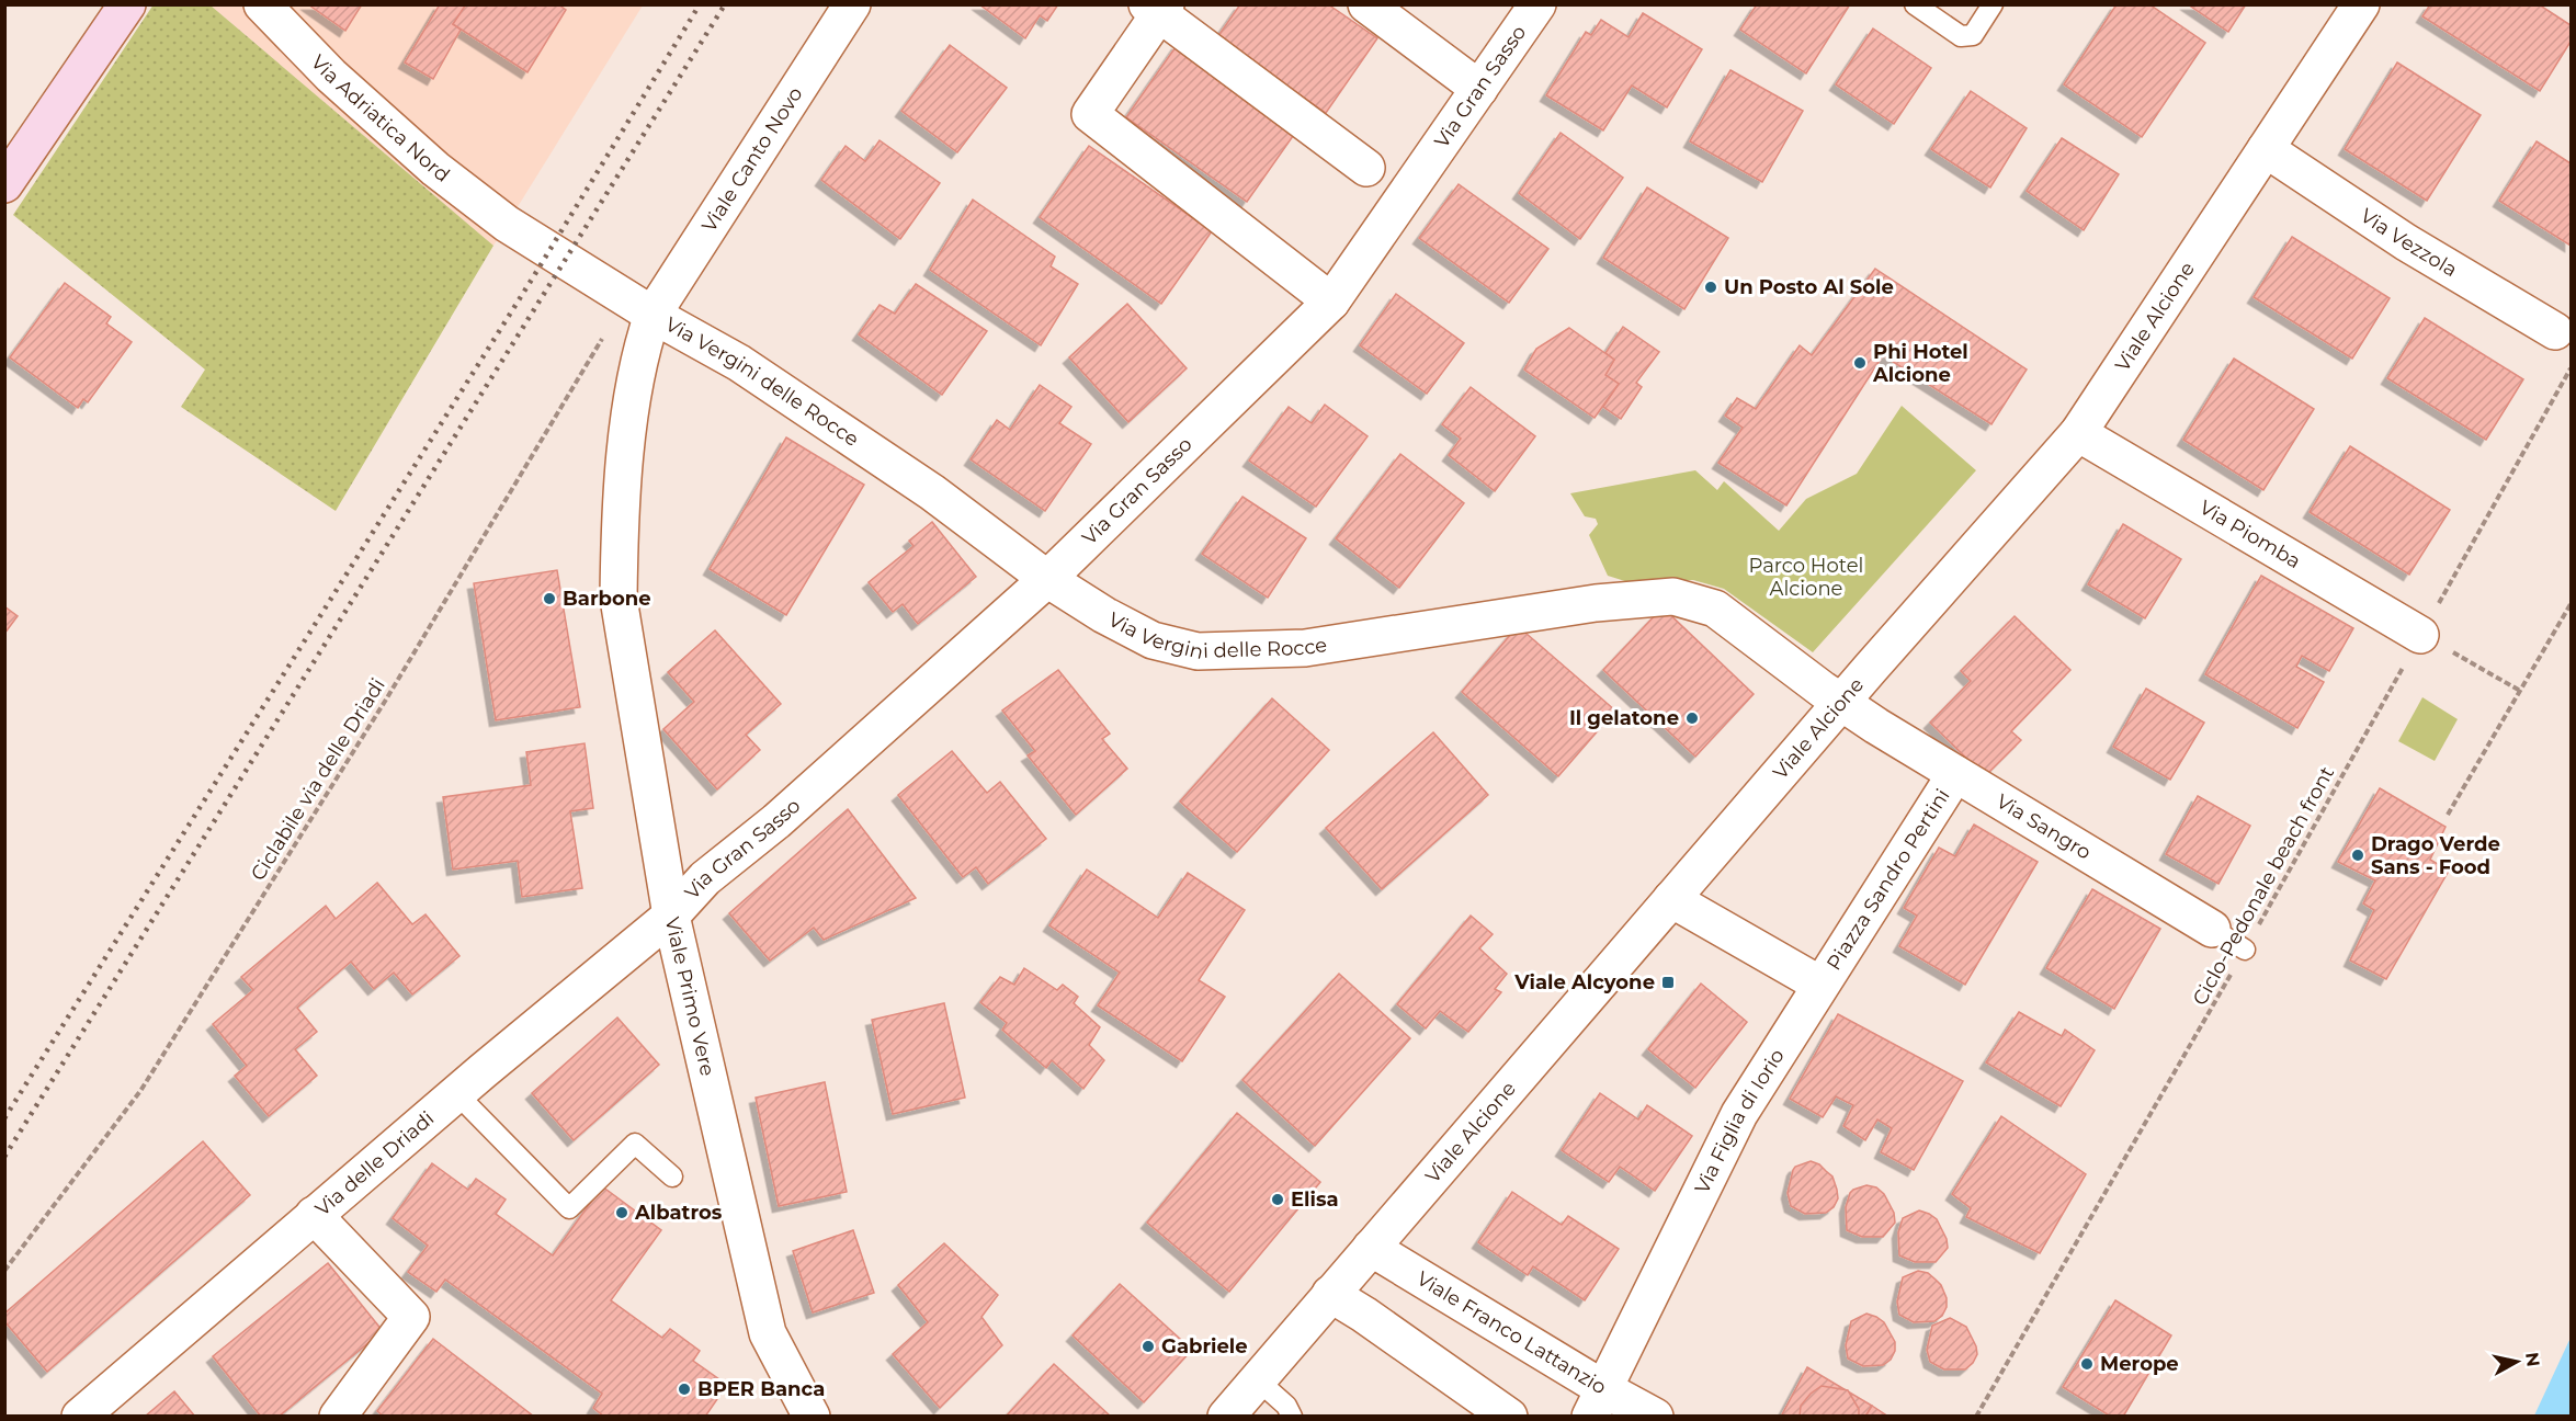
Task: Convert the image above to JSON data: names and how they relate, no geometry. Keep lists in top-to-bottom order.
{
  "streets": {
    "street": [
      "Via Gran Sasso",
      "Via Adriatica Nord",
      "Viale Canto Novo",
      "Via Vezzola",
      "Viale Alcione",
      "Via Vergini delle Rocce",
      "Via Piomba",
      "Via Sangro",
      "Piazza Sandro Pertini",
      "Viale Primo Vere",
      "Via Figlia di Iorio",
      "Via delle Driadi",
      "Viale Franco Lattanzio"
    ],
    "path": ["Ciclabile via delle Driadi", "Ciclo-Pedonale beach front"]
  },
  "crossings": [
    ["Via Gran Sasso", "Via Vergini delle Rocce"],
    ["Via Gran Sasso", "Viale Primo Vere"],
    ["Via Gran Sasso", "Via delle Driadi"],
    ["Via Adriatica Nord", "Viale Canto Novo"],
    ["Via Adriatica Nord", "Via Vergini delle Rocce"],
    ["Via Adriatica Nord", "Ciclabile via delle Driadi"],
    ["Via Adriatica Nord", "Viale Primo Vere"],
    ["Viale Canto Novo", "Via Vergini delle Rocce"],
    ["Viale Canto Novo", "Ciclabile via delle Driadi"],
    ["Viale Canto Novo", "Viale Primo Vere"],
    ["Via Vezzola", "Viale Alcione"],
    ["Viale Alcione", "Via Vergini delle Rocce"],
    ["Viale Alcione", "Via Piomba"],
    ["Viale Alcione", "Via Sangro"],
    ["Viale Alcione", "Viale Franco Lattanzio"],
    ["Via Vergini delle Rocce", "Ciclabile via delle Driadi"],
    ["Via Vergini delle Rocce", "Via Sangro"],
    ["Via Vergini delle Rocce", "Viale Primo Vere"],
    ["Via Piomba", "Ciclo-Pedonale beach front"],
    ["Ciclabile via delle Driadi", "Viale Primo Vere"],
    ["Via Sangro", "Piazza Sandro Pertini"],
    ["Via Sangro", "Ciclo-Pedonale beach front"],
    ["Piazza Sandro Pertini", "Via Figlia di Iorio"],
    ["Viale Primo Vere", "Via delle Driadi"],
    ["Via Figlia di Iorio", "Viale Franco Lattanzio"]
  ],
  "parks": ["Parco Hotel Alcione"],
  "places": {
    "other": [
      "Un Posto Al Sole",
      "Phi Hotel Alcione",
      "Barbone",
      "Il gelatone",
      "Drago Verde Sans - Food",
      "Elisa",
      "Albatros",
      "Gabriele",
      "Merope",
      "BPER Banca"
    ],
    "transit": ["Viale Alcyone"]
  },
  "north": "right"
}
